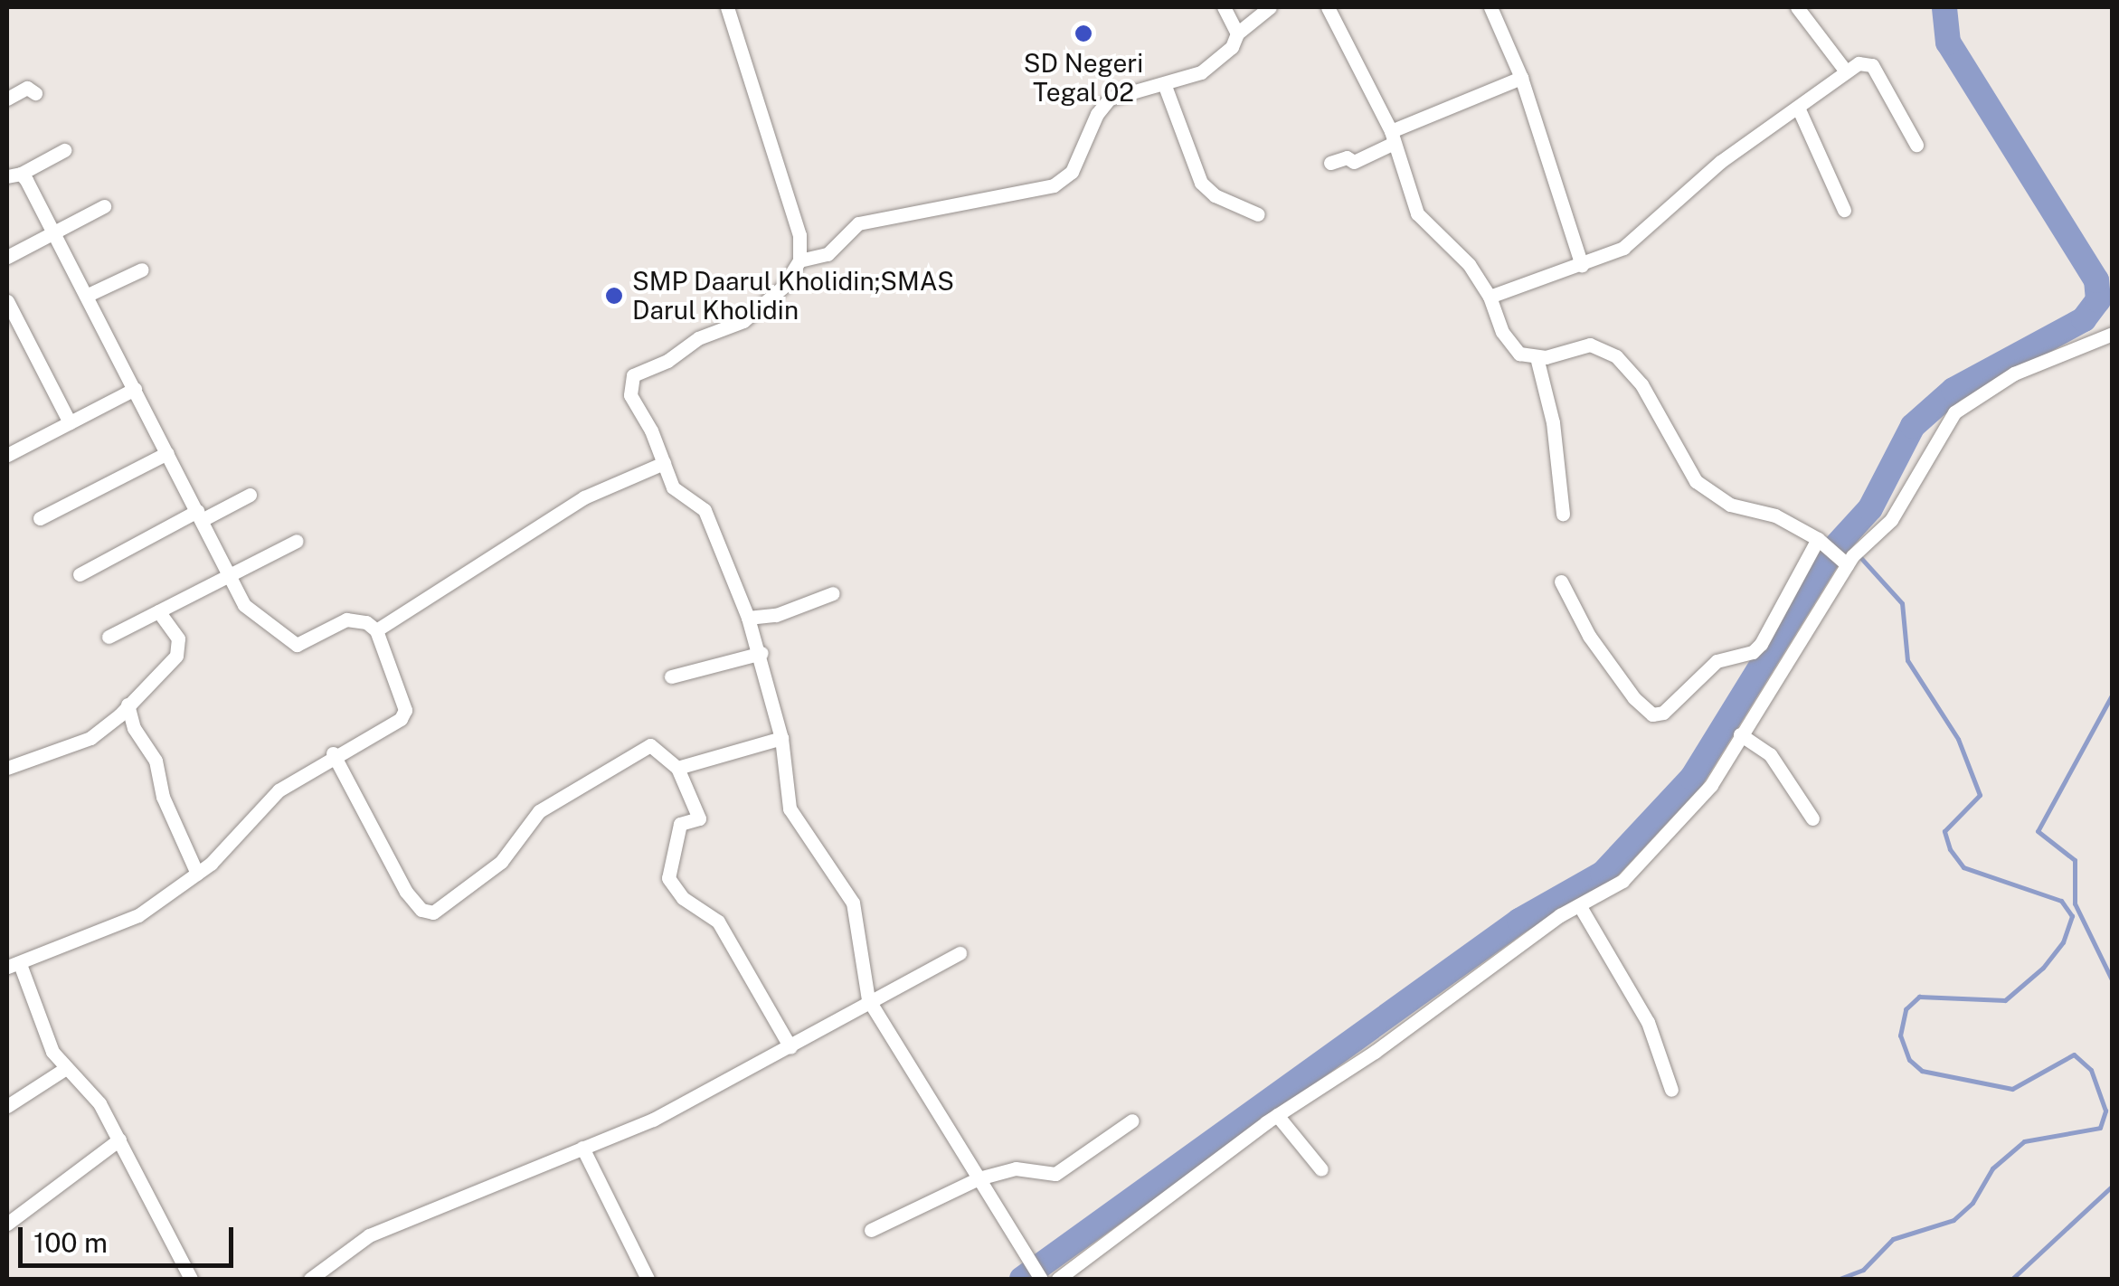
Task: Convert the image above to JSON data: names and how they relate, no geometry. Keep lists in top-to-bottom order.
{
  "places": ["SD Negeri Tegal 02", "SMP Daarul Kholidin;SMAS Darul Kholidin"],
  "scale_bar": "100 m"
}
